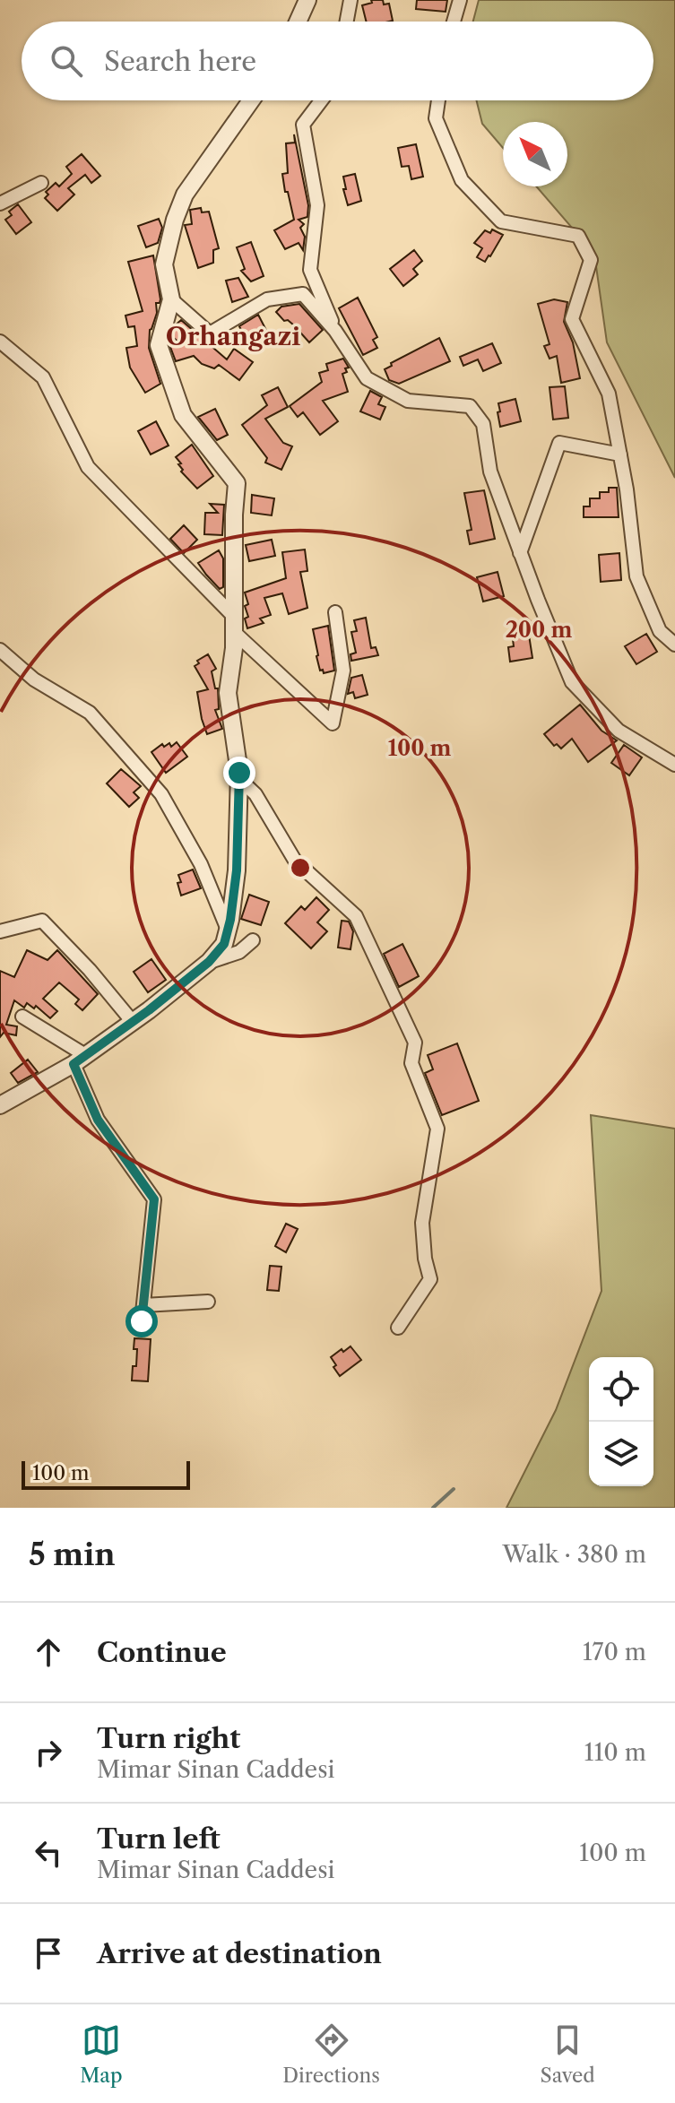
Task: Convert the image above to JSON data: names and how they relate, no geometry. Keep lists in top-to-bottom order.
{
  "districts": ["Orhangazi"],
  "scale_bar": "100 m",
  "north": "top left",
  "page": {
    "search": "Search here",
    "scale": "100 m",
    "heading": ["5 min", "Walk · 380 m"],
    "list": [
      ["Continue", "170 m"],
      ["Turn right", "Mimar Sinan Caddesi", "110 m"],
      ["Turn left", "Mimar Sinan Caddesi", "100 m"],
      "Arrive at destination"
    ],
    "nav": ["Map", "Directions", "Saved"]
  },
  "rings": ["200 m", "100 m"]
}
